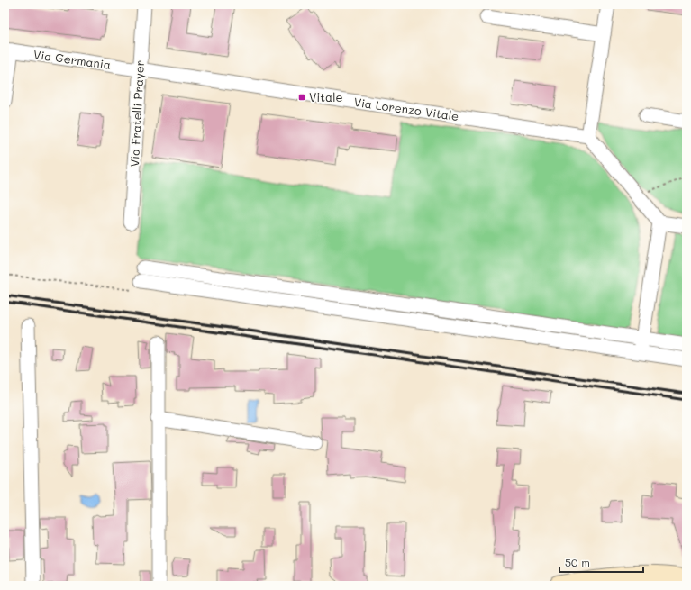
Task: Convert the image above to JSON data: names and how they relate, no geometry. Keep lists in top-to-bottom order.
{
  "streets": {
    "street": ["Via Germania", "Via Lorenzo Vitale", "Via Fratelli Prayer"]
  },
  "crossings": [
    ["Via Germania", "Via Lorenzo Vitale"],
    ["Via Germania", "Via Fratelli Prayer"],
    ["Via Lorenzo Vitale", "Via Fratelli Prayer"]
  ],
  "places": {
    "transit": ["Vitale"]
  },
  "scale_bar": "50 m"
}
